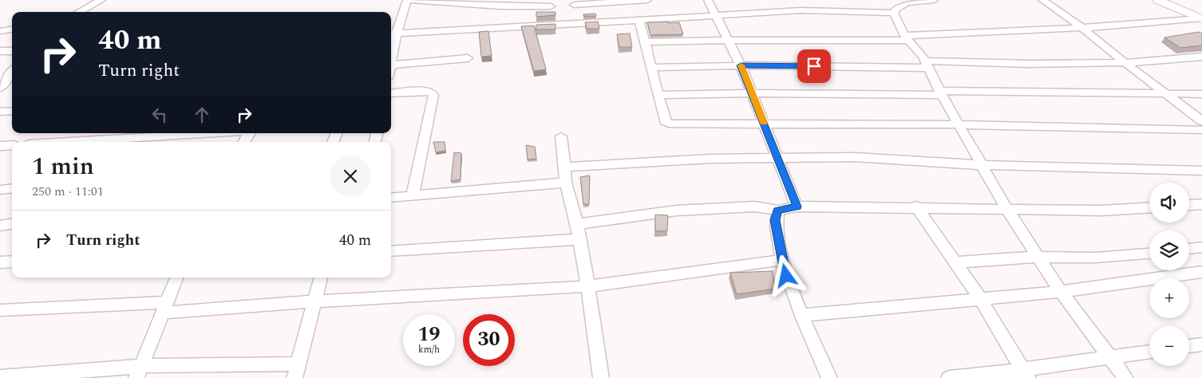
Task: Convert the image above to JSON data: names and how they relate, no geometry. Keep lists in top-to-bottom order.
{
  "page": {
    "turn": ["40 m", "Turn right"],
    "heading": ["1 min", "250 m · 11:01"],
    "map_buttons": ["+", "−"],
    "list": [
      {
        "name": "Turn right",
        "value": "40 m"
      }
    ],
    "speed": "19 km/h",
    "limit": "30"
  }
}
